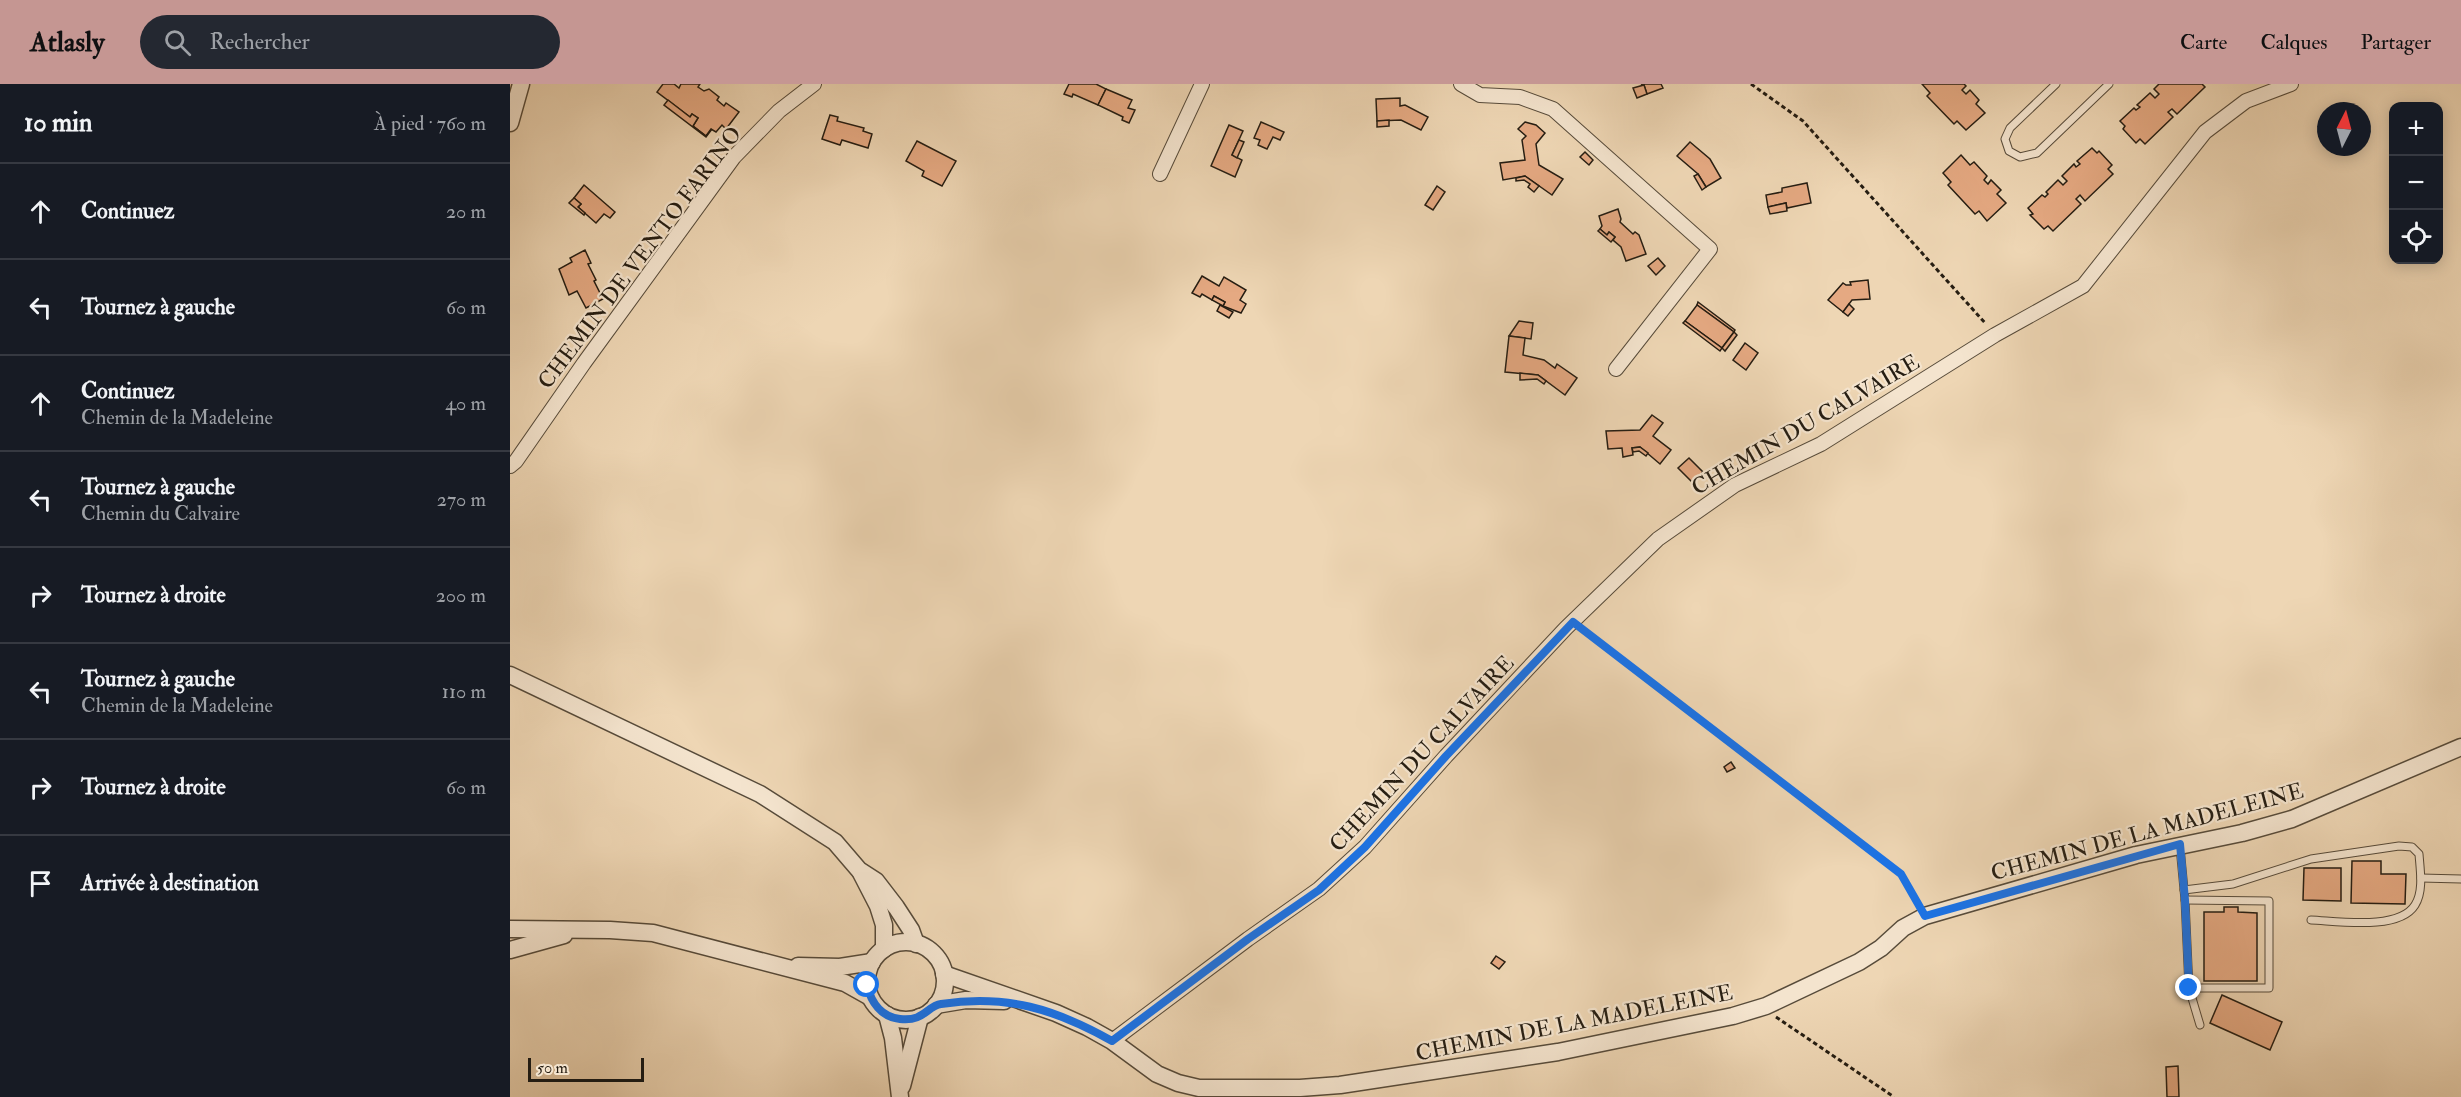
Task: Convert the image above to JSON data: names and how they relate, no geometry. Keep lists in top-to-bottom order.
{
  "streets": {
    "street": ["CHEMIN DE VENTO FARINO", "CHEMIN DU CALVAIRE", "CHEMIN DE LA MADELEINE"]
  },
  "crossings": [
    ["CHEMIN DU CALVAIRE", "CHEMIN DE LA MADELEINE"]
  ],
  "scale_bar": "50 m",
  "north": "top",
  "page": {
    "header": "Atlasly",
    "search": "Rechercher",
    "nav": ["Carte", "Calques", "Partager"],
    "heading": ["10 min", "À pied · 760 m"],
    "map_buttons": ["+", "−"],
    "list": [
      ["Continuez", "20 m"],
      ["Tournez à gauche", "60 m"],
      ["Continuez", "Chemin de la Madeleine", "40 m"],
      ["Tournez à gauche", "Chemin du Calvaire", "270 m"],
      ["Tournez à droite", "200 m"],
      ["Tournez à gauche", "Chemin de la Madeleine", "110 m"],
      ["Tournez à droite", "60 m"],
      "Arrivée à destination"
    ],
    "scale": "50 m"
  }
}
